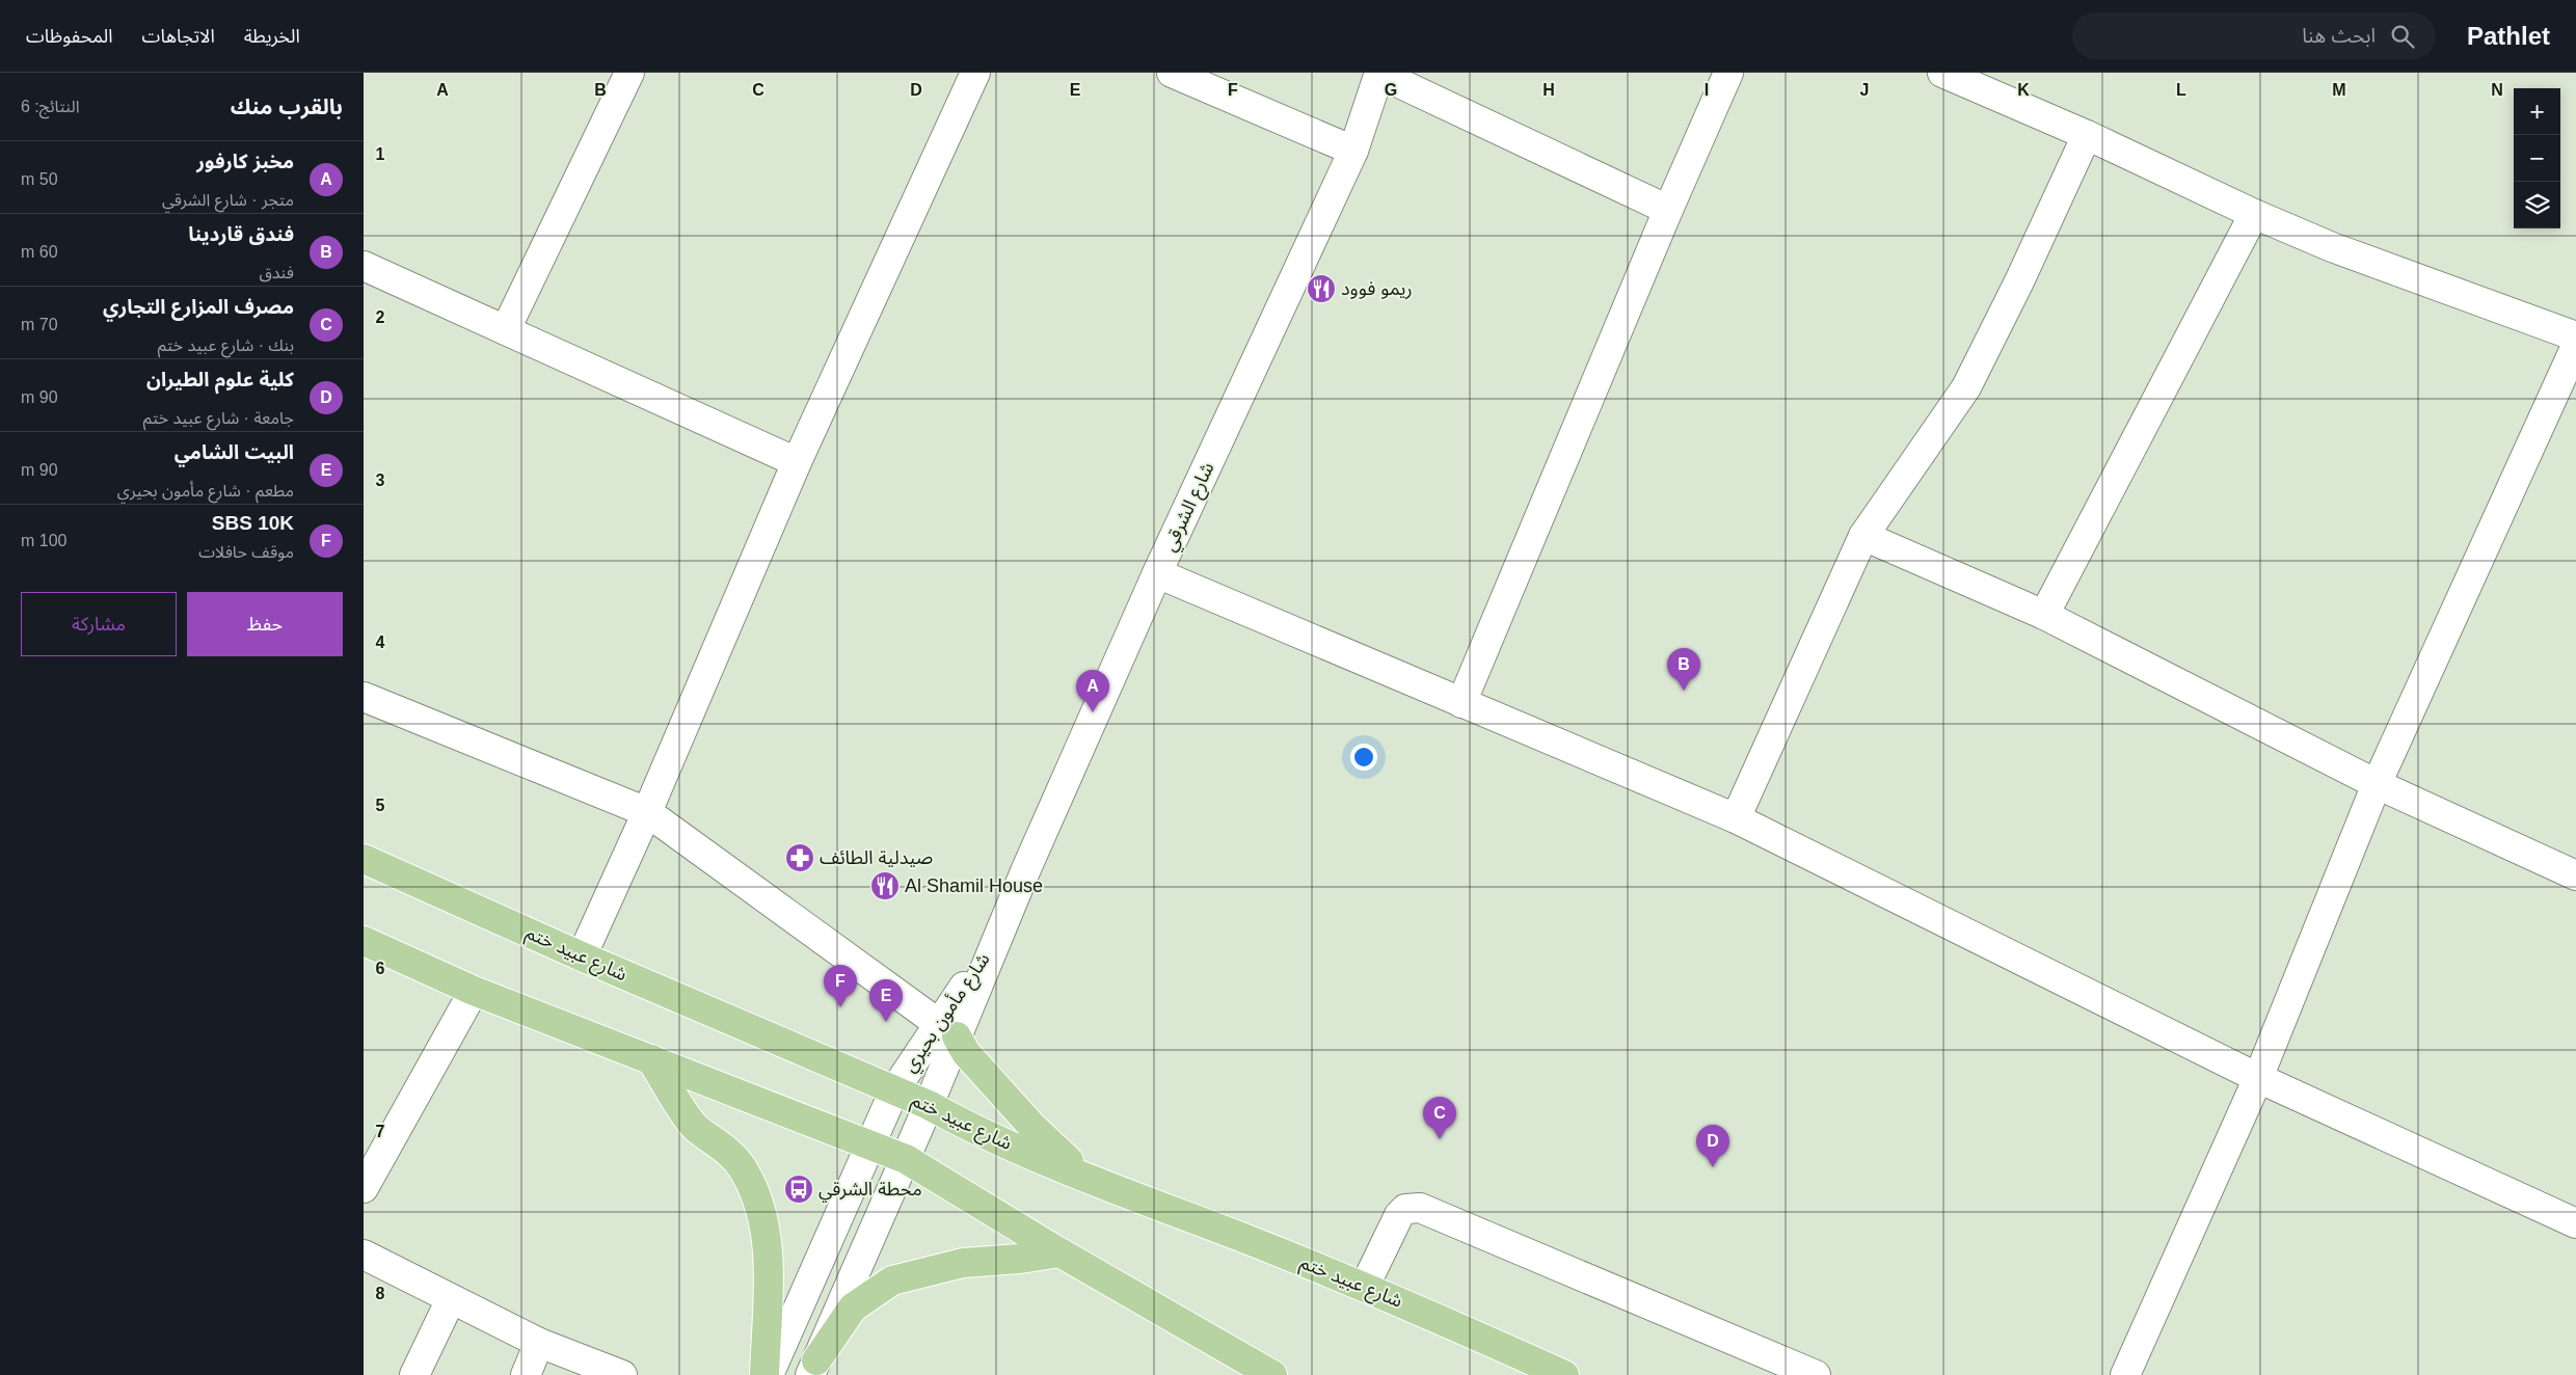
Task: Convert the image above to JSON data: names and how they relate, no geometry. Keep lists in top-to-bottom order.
{
  "streets": {
    "main road": ["شارع عبيد ختم"],
    "street": ["شارع الشرقي", "شارع مأمون بحيري"]
  },
  "crossings": [
    ["شارع الشرقي", "شارع مأمون بحيري"],
    ["شارع عبيد ختم", "شارع مأمون بحيري"]
  ],
  "places": {
    "restaurant": ["ريمو فوود", "Al Shamil House"],
    "pharmacy": ["صيدلية الطائف"],
    "bus stop": ["محطة الشرقي"]
  },
  "page": {
    "header": "Pathlet",
    "search": "ابحث هنا",
    "nav": ["الخريطة", "الاتجاهات", "المحفوظات"],
    "heading": ["بالقرب منك", "النتائج: 6"],
    "map_buttons": ["+", "−"],
    "list": [
      {
        "mark": "A",
        "name": "مخبز كارفور",
        "note": "متجر · شارع الشرقي",
        "value": "50 m"
      },
      {
        "mark": "B",
        "name": "فندق قاردينا",
        "note": "فندق",
        "value": "60 m"
      },
      {
        "mark": "C",
        "name": "مصرف المزارع التجاري",
        "note": "بنك · شارع عبيد ختم",
        "value": "70 m"
      },
      {
        "mark": "D",
        "name": "كلية علوم الطيران",
        "note": "جامعة · شارع عبيد ختم",
        "value": "90 m"
      },
      {
        "mark": "E",
        "name": "البيت الشامي",
        "note": "مطعم · شارع مأمون بحيري",
        "value": "90 m"
      },
      {
        "mark": "F",
        "name": "SBS 10K",
        "note": "موقف حافلات",
        "value": "100 m"
      }
    ],
    "buttons": ["حفظ", "مشاركة"],
    "pins": [
      "B",
      "A",
      "F",
      "E",
      "C",
      "D"
    ]
  },
  "grid": {
    "columns": [
      "A",
      "B",
      "C",
      "D",
      "E",
      "F",
      "G",
      "H",
      "I",
      "J",
      "K",
      "L",
      "M",
      "N"
    ],
    "rows": [
      "1",
      "2",
      "3",
      "4",
      "5",
      "6",
      "7",
      "8"
    ]
  }
}
